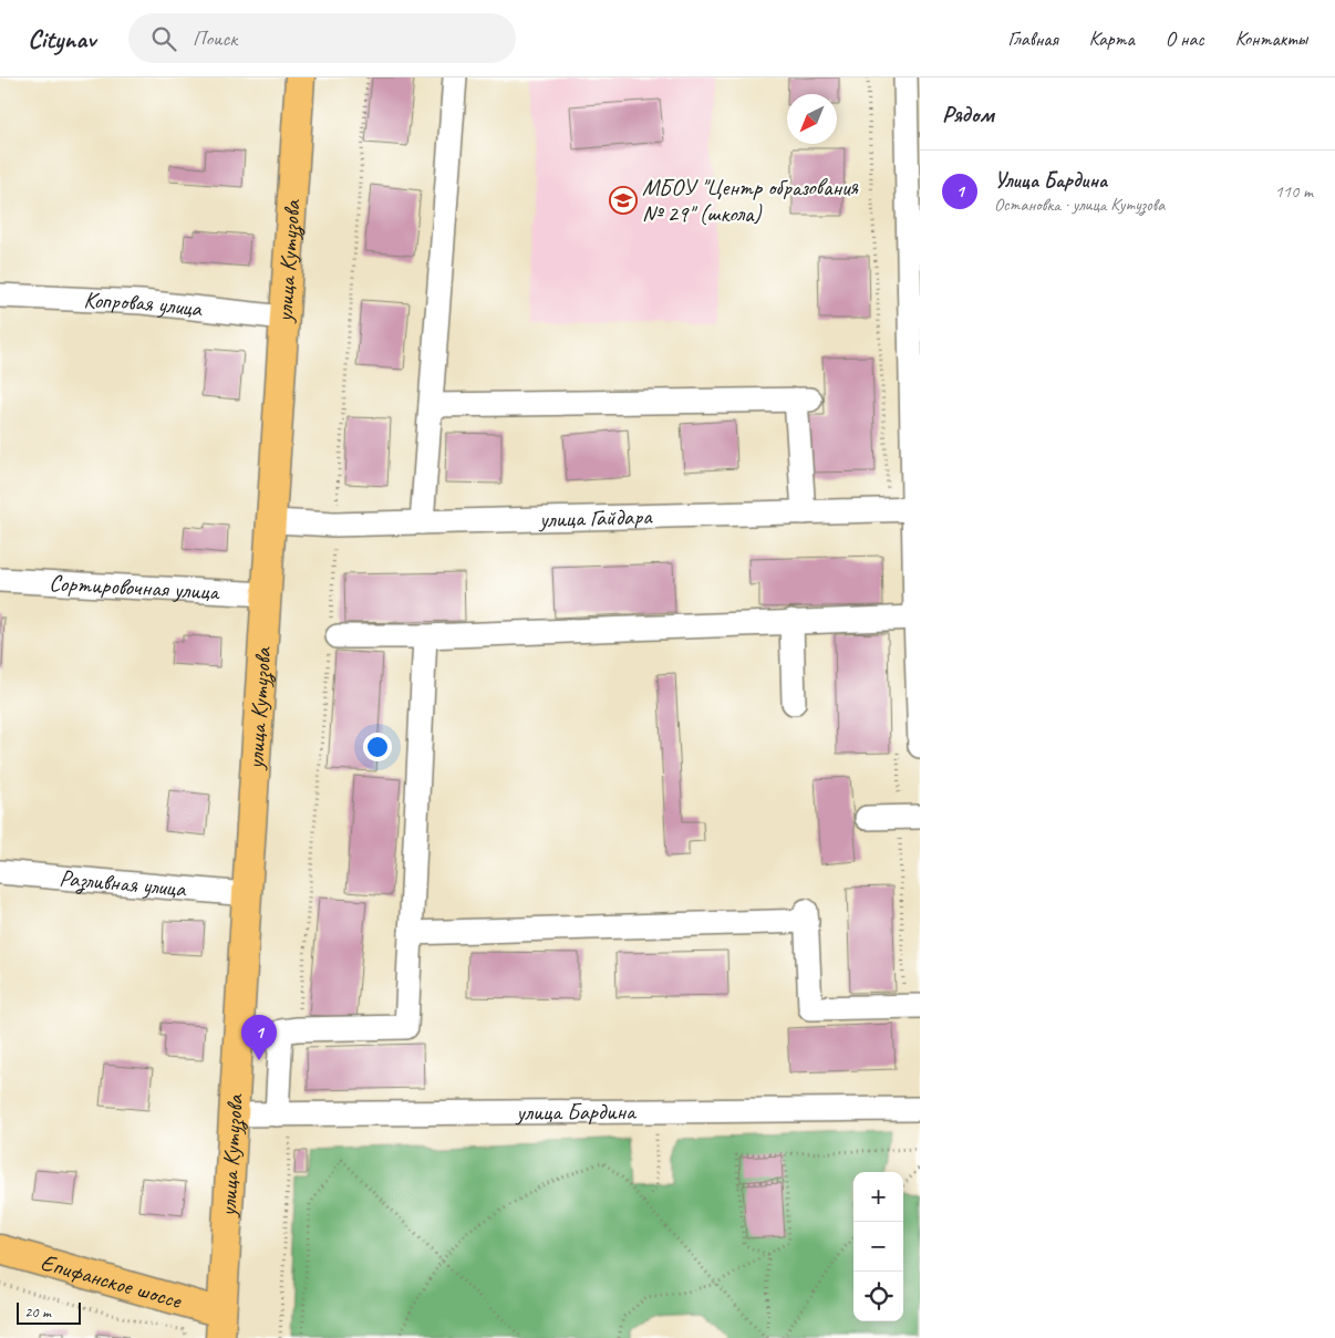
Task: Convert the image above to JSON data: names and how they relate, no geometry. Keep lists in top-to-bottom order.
{
  "streets": {
    "main road": ["улица Кутузова", "Епифанское шоссе"],
    "street": [
      "Копровая улица",
      "улица Гайдара",
      "Сортировочная улица",
      "Разливная улица",
      "улица Бардина"
    ]
  },
  "crossings": [
    ["улица Кутузова", "Копровая улица"],
    ["улица Кутузова", "улица Гайдара"],
    ["улица Кутузова", "Сортировочная улица"],
    ["улица Кутузова", "Разливная улица"],
    ["улица Кутузова", "улица Бардина"],
    ["улица Кутузова", "Епифанское шоссе"]
  ],
  "places": {
    "school or university": ["МБОУ \"Центр образования № 29\" (школа)"]
  },
  "scale_bar": "20 m",
  "north": "bottom left",
  "page": {
    "header": "Citynav",
    "search": "Поиск",
    "nav": [
      "Главная",
      "Карта",
      "О нас",
      "Контакты"
    ],
    "heading": "Рядом",
    "list": [
      {
        "mark": "1",
        "name": "Улица Бардина",
        "note": "Остановка · улица Кутузова",
        "value": "110 m"
      }
    ],
    "pins": "1",
    "map_buttons": ["+", "−"],
    "scale": "20 m"
  }
}
